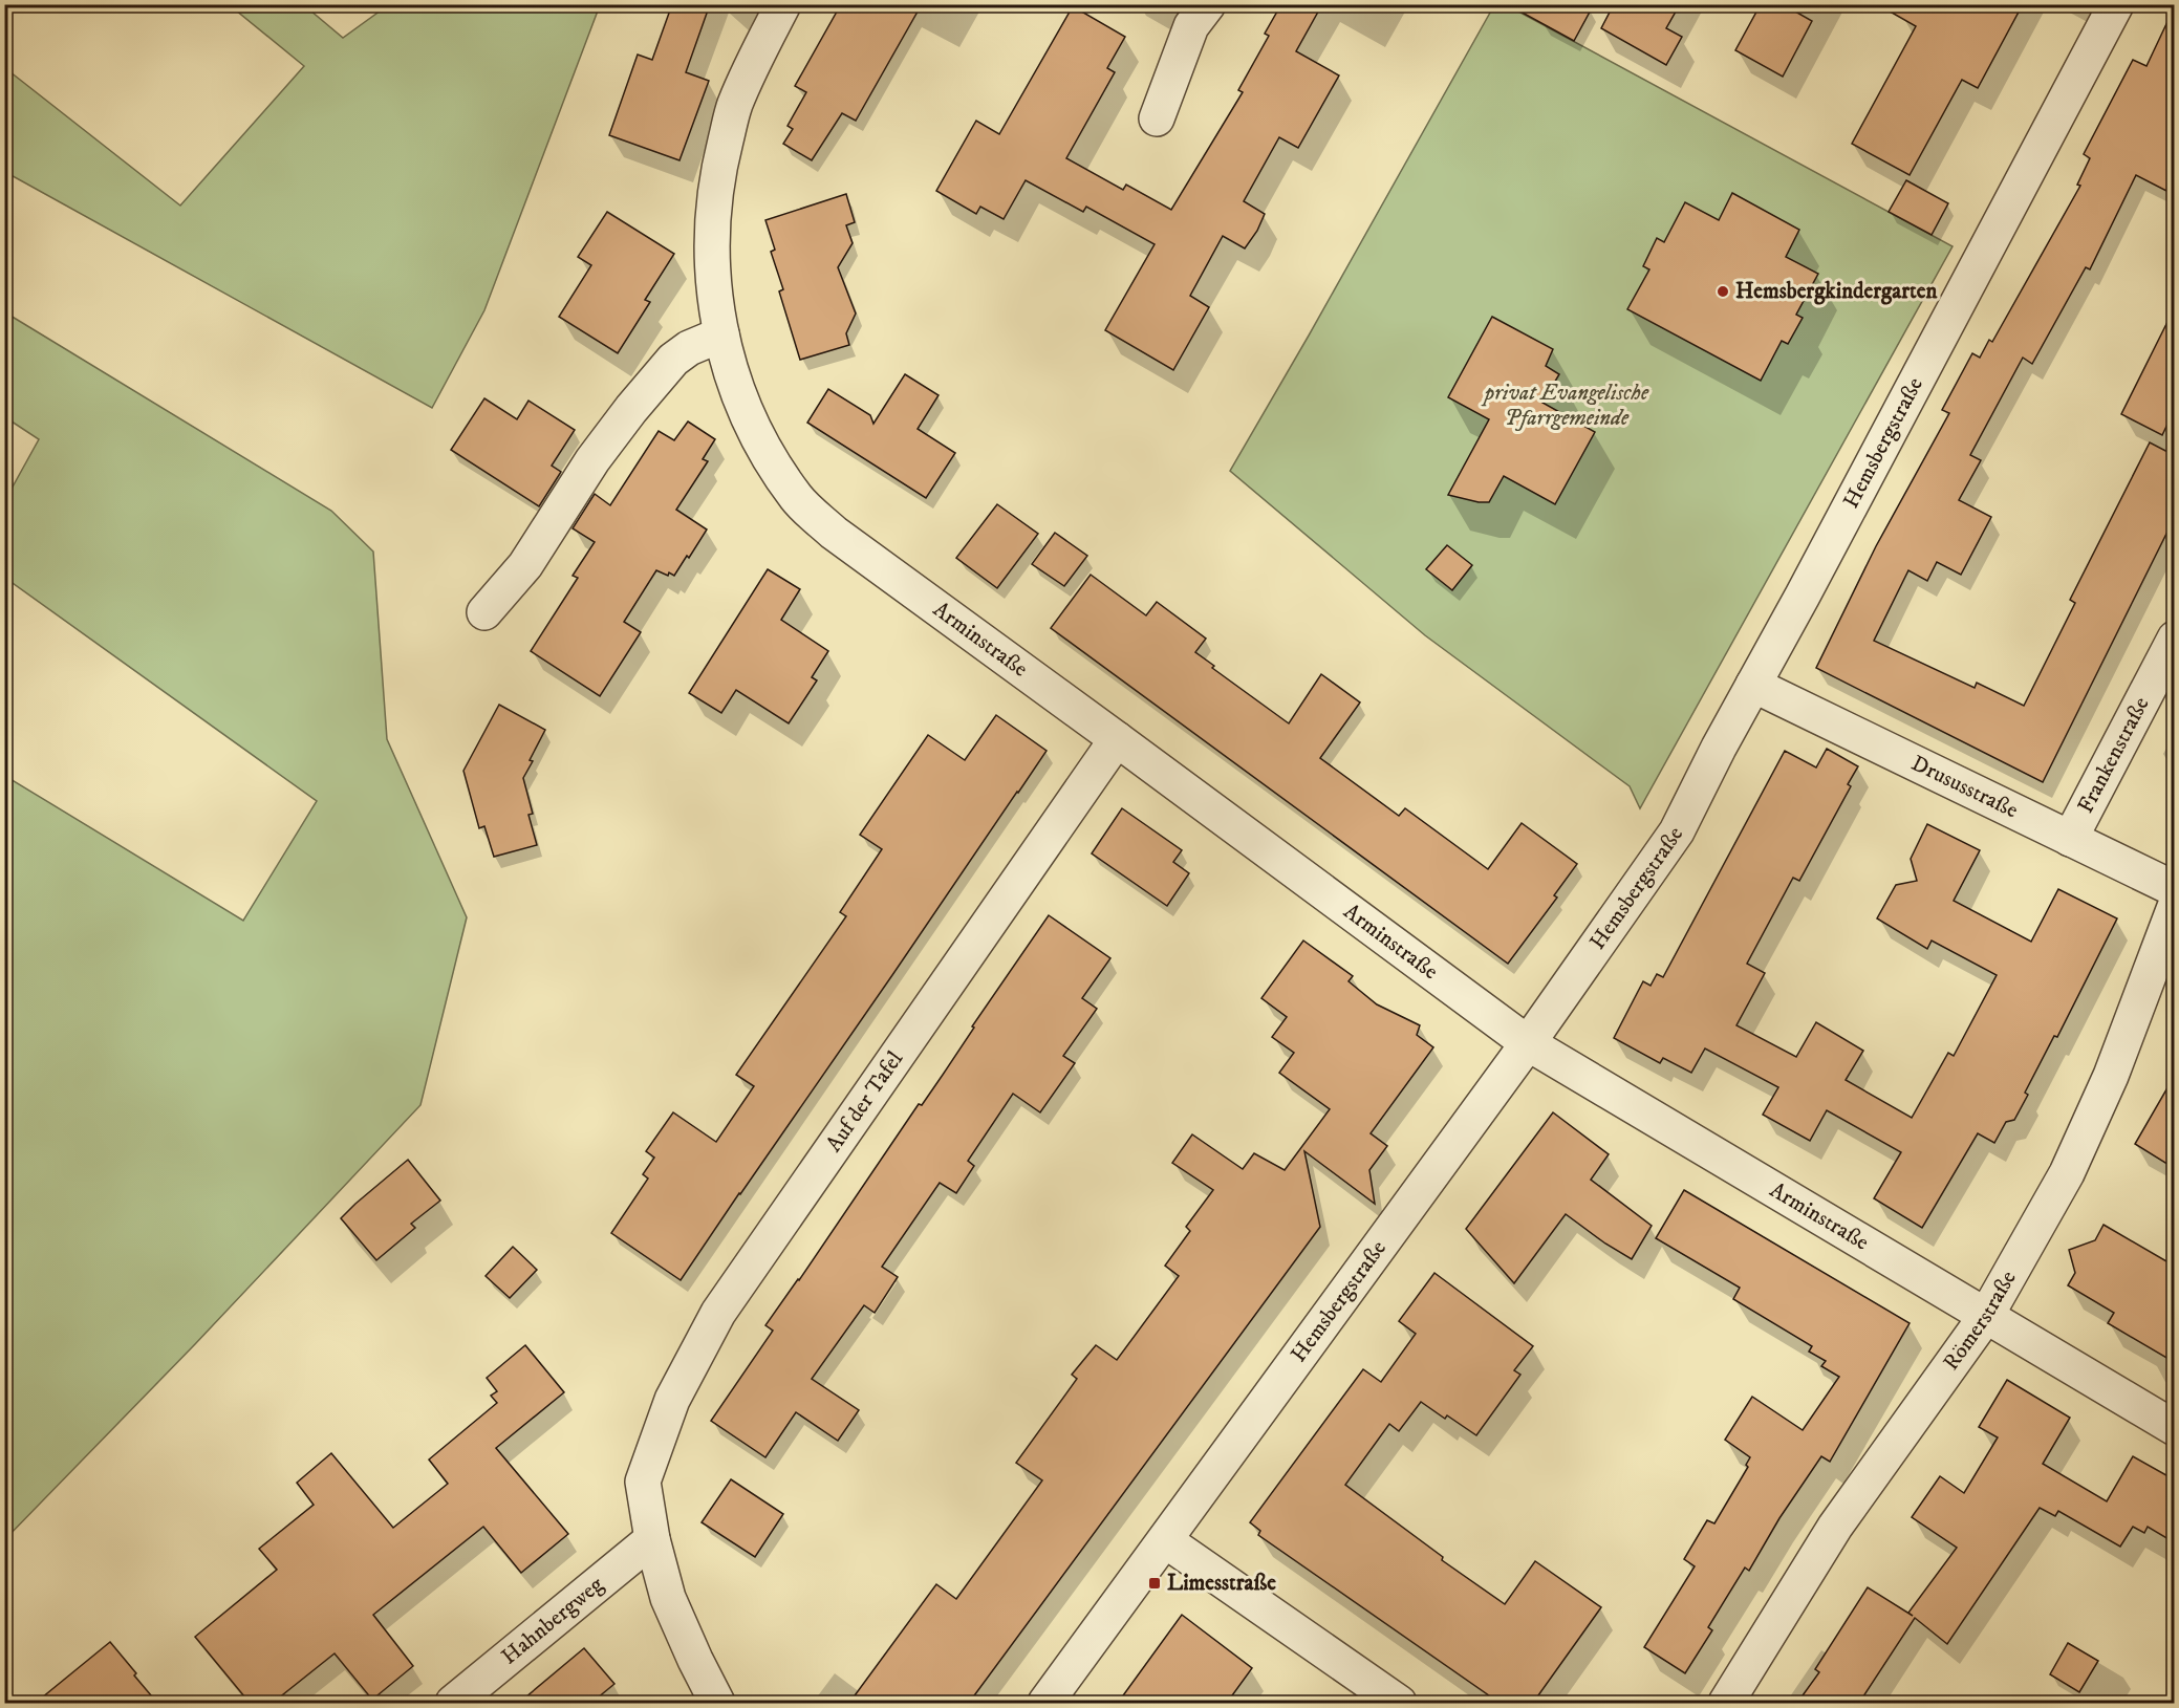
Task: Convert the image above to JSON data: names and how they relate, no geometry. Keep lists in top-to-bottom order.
{
  "streets": {
    "street": [
      "Hemsbergstraße",
      "Arminstraße",
      "Frankenstraße",
      "Drususstraße",
      "Auf der Tafel",
      "Römerstraße",
      "Hahnbergweg"
    ]
  },
  "crossings": [
    ["Hemsbergstraße", "Arminstraße"],
    ["Hemsbergstraße", "Drususstraße"],
    ["Arminstraße", "Auf der Tafel"],
    ["Arminstraße", "Römerstraße"],
    ["Frankenstraße", "Drususstraße"],
    ["Auf der Tafel", "Hahnbergweg"]
  ],
  "parks": ["privat Evangelische Pfarrgemeinde"],
  "places": {
    "other": ["Hemsbergkindergarten"],
    "transit": ["Limesstraße"]
  }
}
